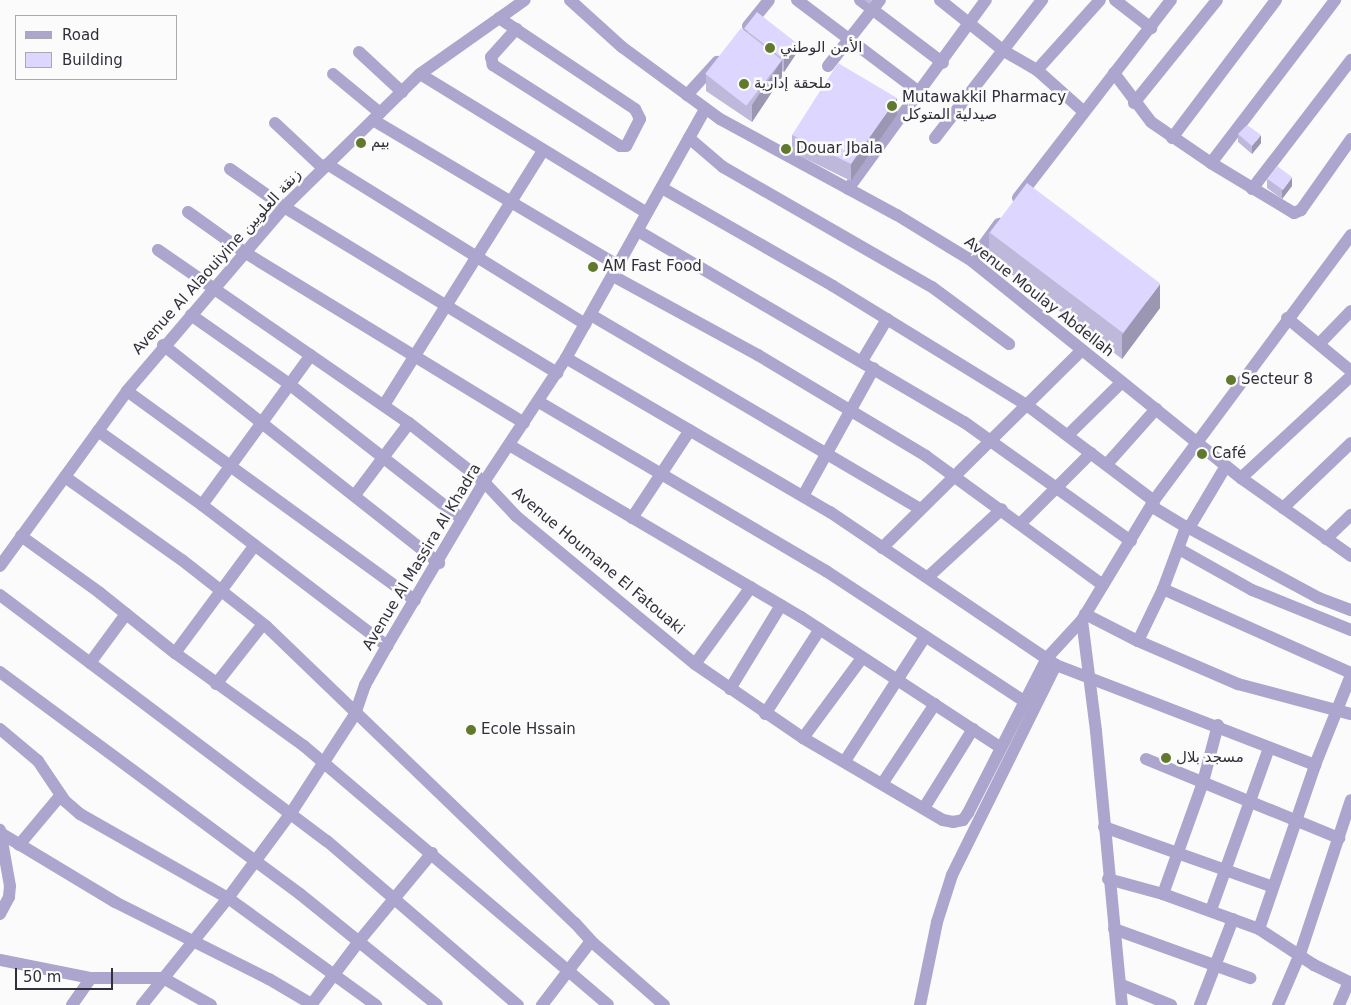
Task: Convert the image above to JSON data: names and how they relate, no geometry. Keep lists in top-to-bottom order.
{
  "streets": {
    "street": [
      "Avenue Al Alaouiyine زنقة العلويين",
      "Avenue Moulay Abdellah",
      "Avenue Al Massira Al Khadra",
      "Avenue Houmane El Fatouaki"
    ]
  },
  "crossings": [
    ["Avenue Al Alaouiyine زنقة العلويين", "Avenue Houmane El Fatouaki"],
    ["Avenue Moulay Abdellah", "Avenue Al Massira Al Khadra"],
    ["Avenue Al Massira Al Khadra", "Avenue Houmane El Fatouaki"]
  ],
  "places": [
    "الأمن الوطني",
    "ملحقة إدارية",
    "Mutawakkil Pharmacy صيدلية المتوكل",
    "بيم",
    "Douar Jbala",
    "AM Fast Food",
    "Secteur 8",
    "Café",
    "Ecole Hssain",
    "مسجد بلال"
  ],
  "legend": ["Road", "Building"],
  "scale_bar": "50 m"
}
